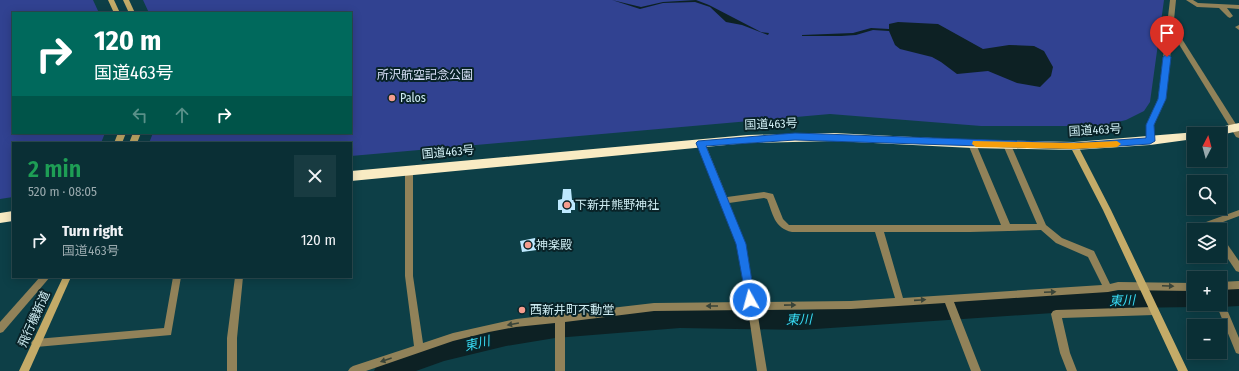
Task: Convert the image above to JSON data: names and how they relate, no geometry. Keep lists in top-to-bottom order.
{
  "streets": {
    "highway": ["国道463号"],
    "street": ["飛行機新道"]
  },
  "water": ["東川"],
  "parks": ["所沢航空記念公園"],
  "places": [
    "Palos",
    "下新井熊野神社",
    "神楽殿",
    "西新井町不動堂"
  ],
  "north": "top",
  "page": {
    "turn": ["120 m", "国道463号"],
    "map_buttons": ["+", "−"],
    "heading": ["2 min", "520 m · 08:05"],
    "list": [
      {
        "name": "Turn right",
        "note": "国道463号",
        "value": "120 m"
      }
    ]
  }
}
